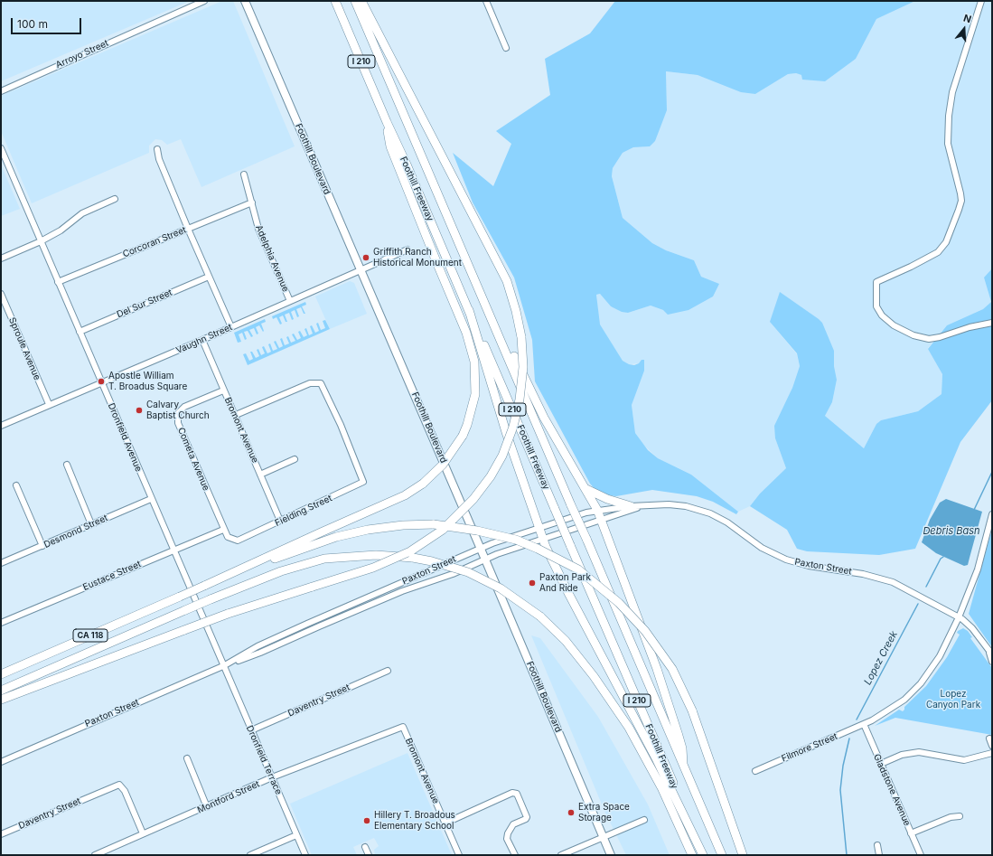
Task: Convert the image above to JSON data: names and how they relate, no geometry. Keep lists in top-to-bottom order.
{
  "streets": {
    "highway": ["I 210", "Foothill Freeway", "CA 118"],
    "main road": ["Foothill Boulevard"],
    "street": [
      "Arroyo Street",
      "Corcoran Street",
      "Adelphia Avenue",
      "Del Sur Street",
      "Vaughn Street",
      "Sproule Avenue",
      "Bromont Avenue",
      "Dronfield Avenue",
      "Cometa Avenue",
      "Fielding Street",
      "Desmond Street",
      "Paxton Street",
      "Eustace Street",
      "Daventry Street",
      "Filmore Street",
      "Dronfield Terrace",
      "Gladstone Avenue",
      "Montford Street"
    ]
  },
  "crossings": [
    ["Foothill Boulevard", "Vaughn Street"],
    ["Foothill Boulevard", "Paxton Street"],
    ["Corcoran Street", "Adelphia Avenue"],
    ["Corcoran Street", "Dronfield Avenue"],
    ["Adelphia Avenue", "Vaughn Street"],
    ["Del Sur Street", "Dronfield Avenue"],
    ["Vaughn Street", "Sproule Avenue"],
    ["Vaughn Street", "Bromont Avenue"],
    ["Vaughn Street", "Dronfield Avenue"],
    ["Bromont Avenue", "Cometa Avenue"],
    ["Bromont Avenue", "Fielding Street"],
    ["Bromont Avenue", "Montford Street"],
    ["Dronfield Avenue", "Desmond Street"],
    ["Dronfield Avenue", "Paxton Street"],
    ["Dronfield Avenue", "Eustace Street"],
    ["Dronfield Avenue", "Dronfield Terrace"],
    ["Cometa Avenue", "Fielding Street"],
    ["Cometa Avenue", "Eustace Street"],
    ["Paxton Street", "Filmore Street"],
    ["Paxton Street", "Dronfield Terrace"],
    ["Daventry Street", "Dronfield Terrace"],
    ["Daventry Street", "Montford Street"],
    ["Filmore Street", "Gladstone Avenue"],
    ["Dronfield Terrace", "Montford Street"]
  ],
  "water": ["Debris Basn", "Lopez Creek"],
  "parks": ["Lopez Canyon Park"],
  "places": [
    "Griffith Ranch Historical Monument",
    "Apostle William T. Broadus Square",
    "Calvary Baptist Church",
    "Paxton Park And Ride",
    "Extra Space Storage",
    "Hillery T. Broadous Elementary School"
  ],
  "scale_bar": "100 m",
  "north": "top"
}
